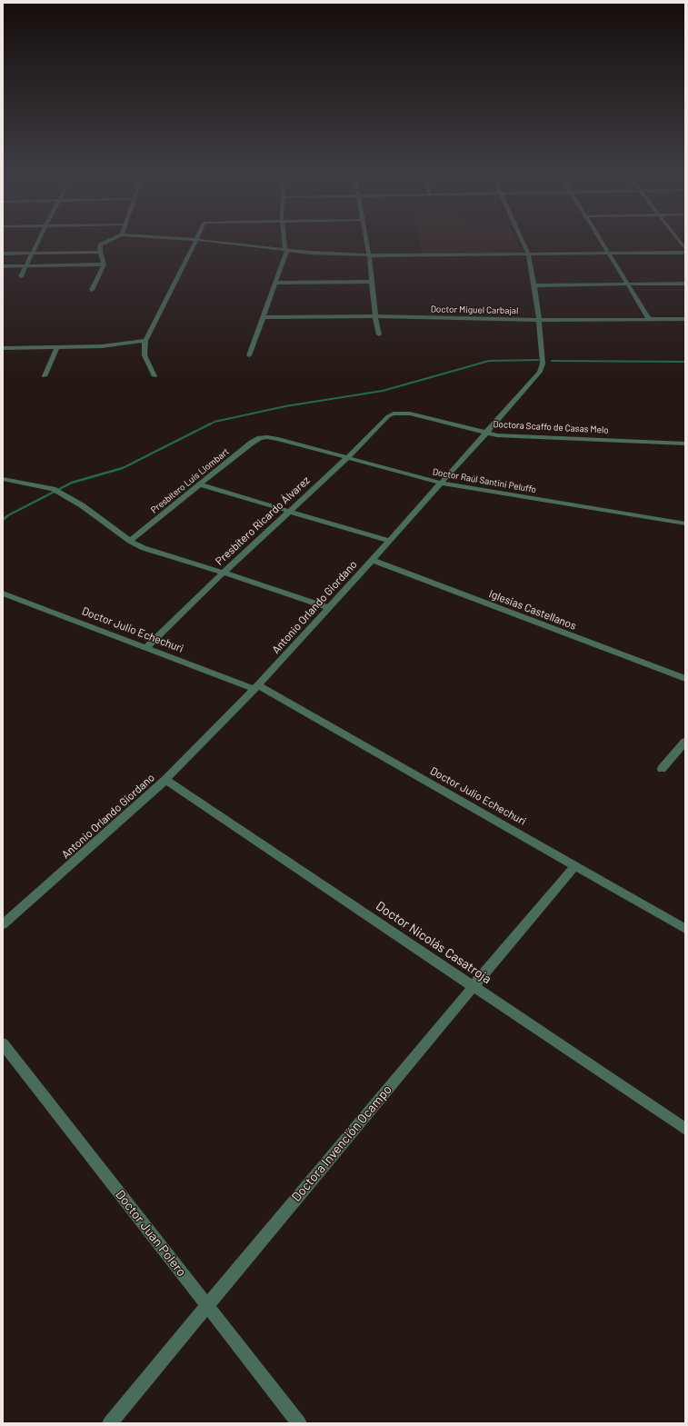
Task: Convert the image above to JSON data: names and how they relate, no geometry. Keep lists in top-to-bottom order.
{
  "streets": {
    "street": [
      "Doctor Miguel Carbajal",
      "Doctora Scaffo de Casas Melo",
      "Presbítero Luis Llombart",
      "Doctor Raúl Santini Peluffo",
      "Presbítero Ricardo Álvarez",
      "Antonio Orlando Giordano",
      "Iglesias Castellanos",
      "Doctor Julio Echechuri",
      "Doctor Nicolás Casatroja",
      "Doctora Invención Ocampo",
      "Doctor Juan Polero"
    ]
  },
  "crossings": [
    ["Doctor Miguel Carbajal", "Antonio Orlando Giordano"],
    ["Doctora Scaffo de Casas Melo", "Presbítero Ricardo Álvarez"],
    ["Doctora Scaffo de Casas Melo", "Antonio Orlando Giordano"],
    ["Presbítero Luis Llombart", "Doctor Raúl Santini Peluffo"],
    ["Doctor Raúl Santini Peluffo", "Presbítero Ricardo Álvarez"],
    ["Doctor Raúl Santini Peluffo", "Antonio Orlando Giordano"],
    ["Presbítero Ricardo Álvarez", "Doctor Julio Echechuri"],
    ["Antonio Orlando Giordano", "Iglesias Castellanos"],
    ["Antonio Orlando Giordano", "Doctor Julio Echechuri"],
    ["Antonio Orlando Giordano", "Doctor Nicolás Casatroja"],
    ["Doctor Julio Echechuri", "Doctora Invención Ocampo"],
    ["Doctor Nicolás Casatroja", "Doctora Invención Ocampo"],
    ["Doctora Invención Ocampo", "Doctor Juan Polero"]
  ]
}
